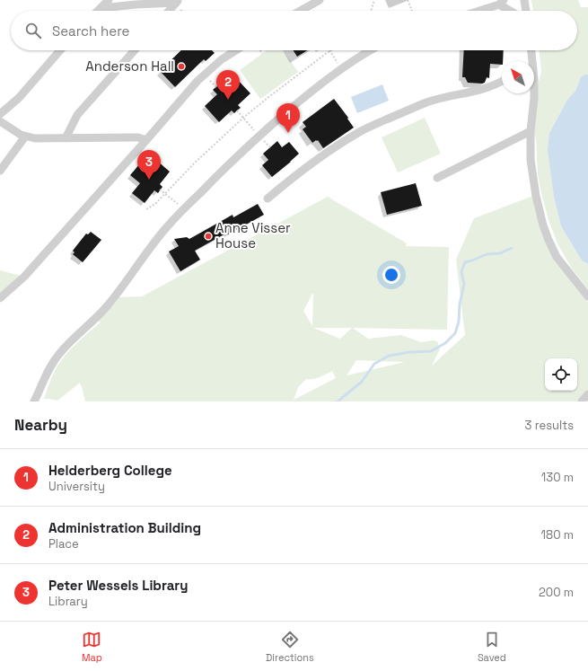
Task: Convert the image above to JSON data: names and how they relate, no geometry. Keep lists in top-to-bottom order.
{
  "places": ["Anderson Hall", "Anne Visser House"],
  "north": "top left",
  "page": {
    "search": "Search here",
    "pins": ["2", "1", "3"],
    "heading": ["Nearby", "3 results"],
    "list": [
      {
        "mark": "1",
        "name": "Helderberg College",
        "note": "University",
        "value": "130 m"
      },
      {
        "mark": "2",
        "name": "Administration Building",
        "note": "Place",
        "value": "180 m"
      },
      {
        "mark": "3",
        "name": "Peter Wessels Library",
        "note": "Library",
        "value": "200 m"
      }
    ],
    "nav": ["Map", "Directions", "Saved"]
  }
}
